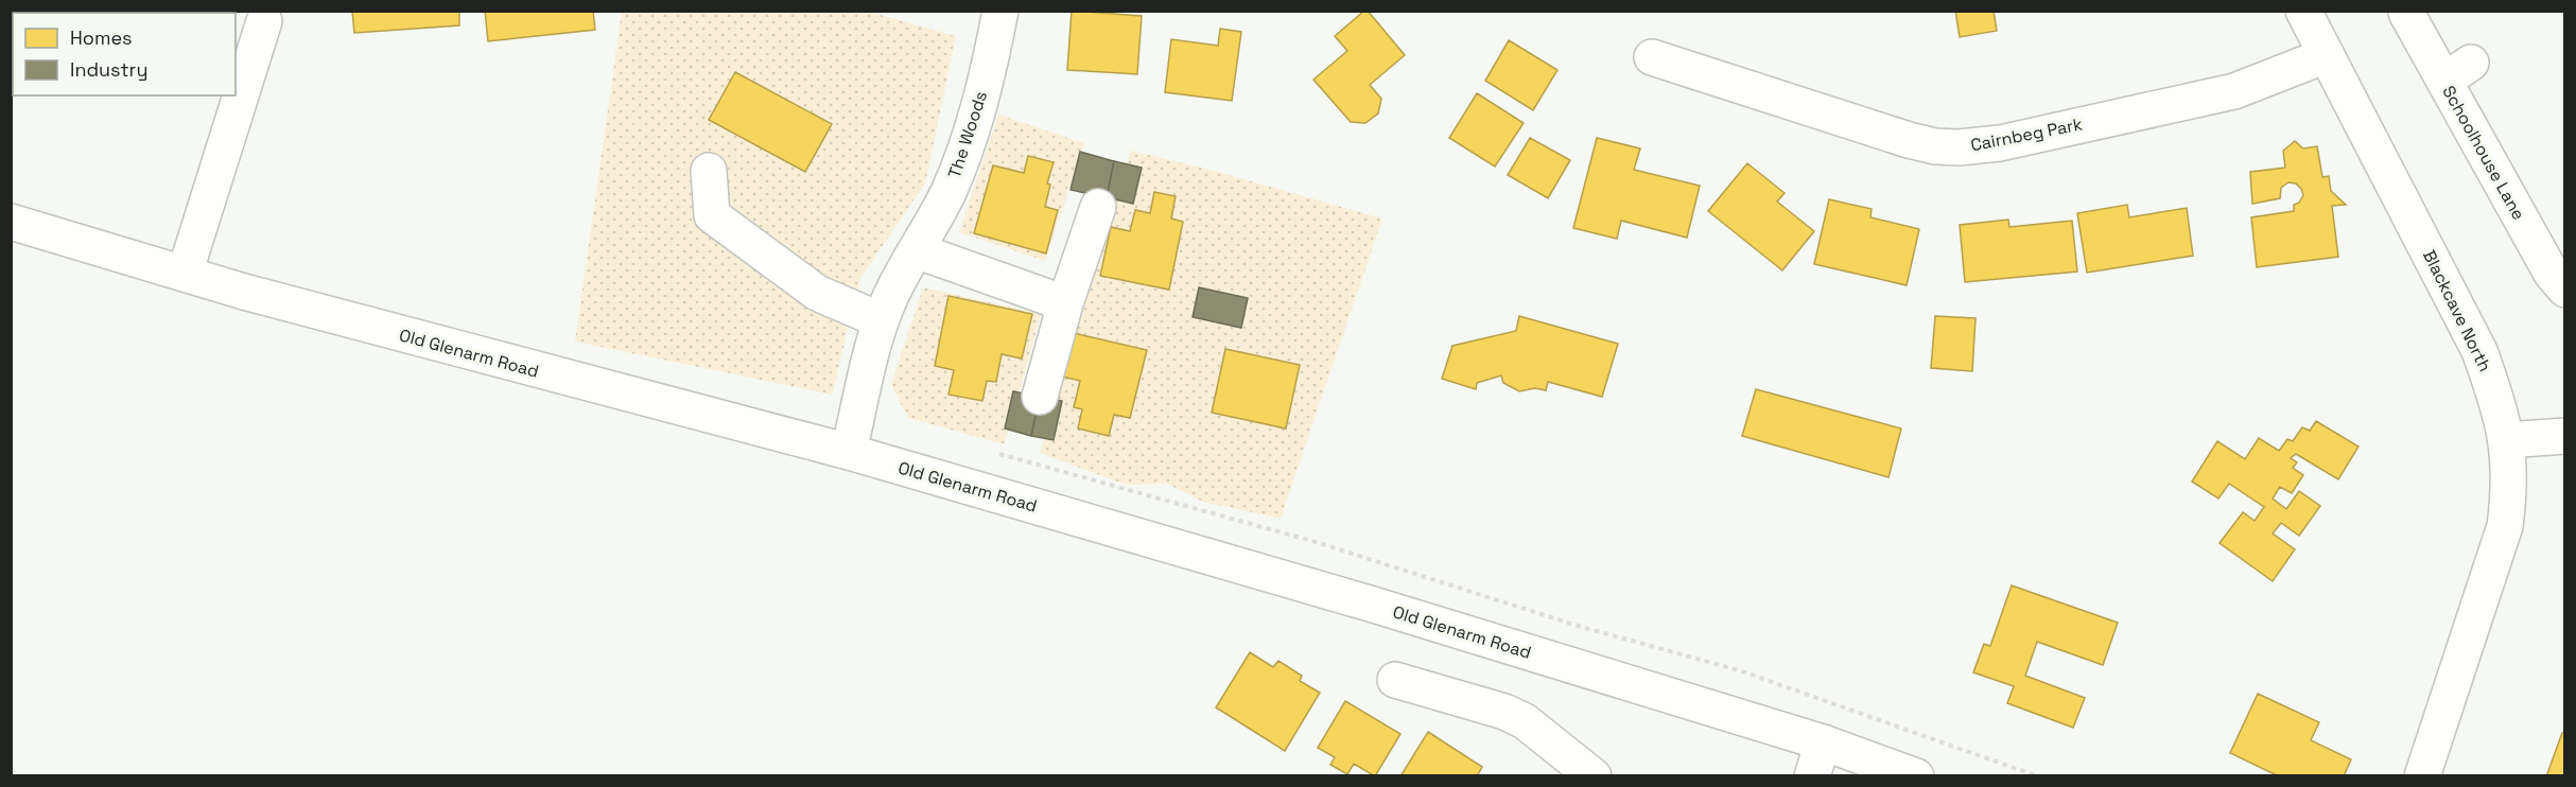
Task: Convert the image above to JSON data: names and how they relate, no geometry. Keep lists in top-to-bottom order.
{
  "streets": {
    "street": [
      "The Woods",
      "Cairnbeg Park",
      "Schoolhouse Lane",
      "Blackcave North",
      "Old Glenarm Road"
    ]
  },
  "crossings": [
    ["The Woods", "Old Glenarm Road"],
    ["Cairnbeg Park", "Blackcave North"]
  ],
  "legend": ["Homes", "Industry"]
}
